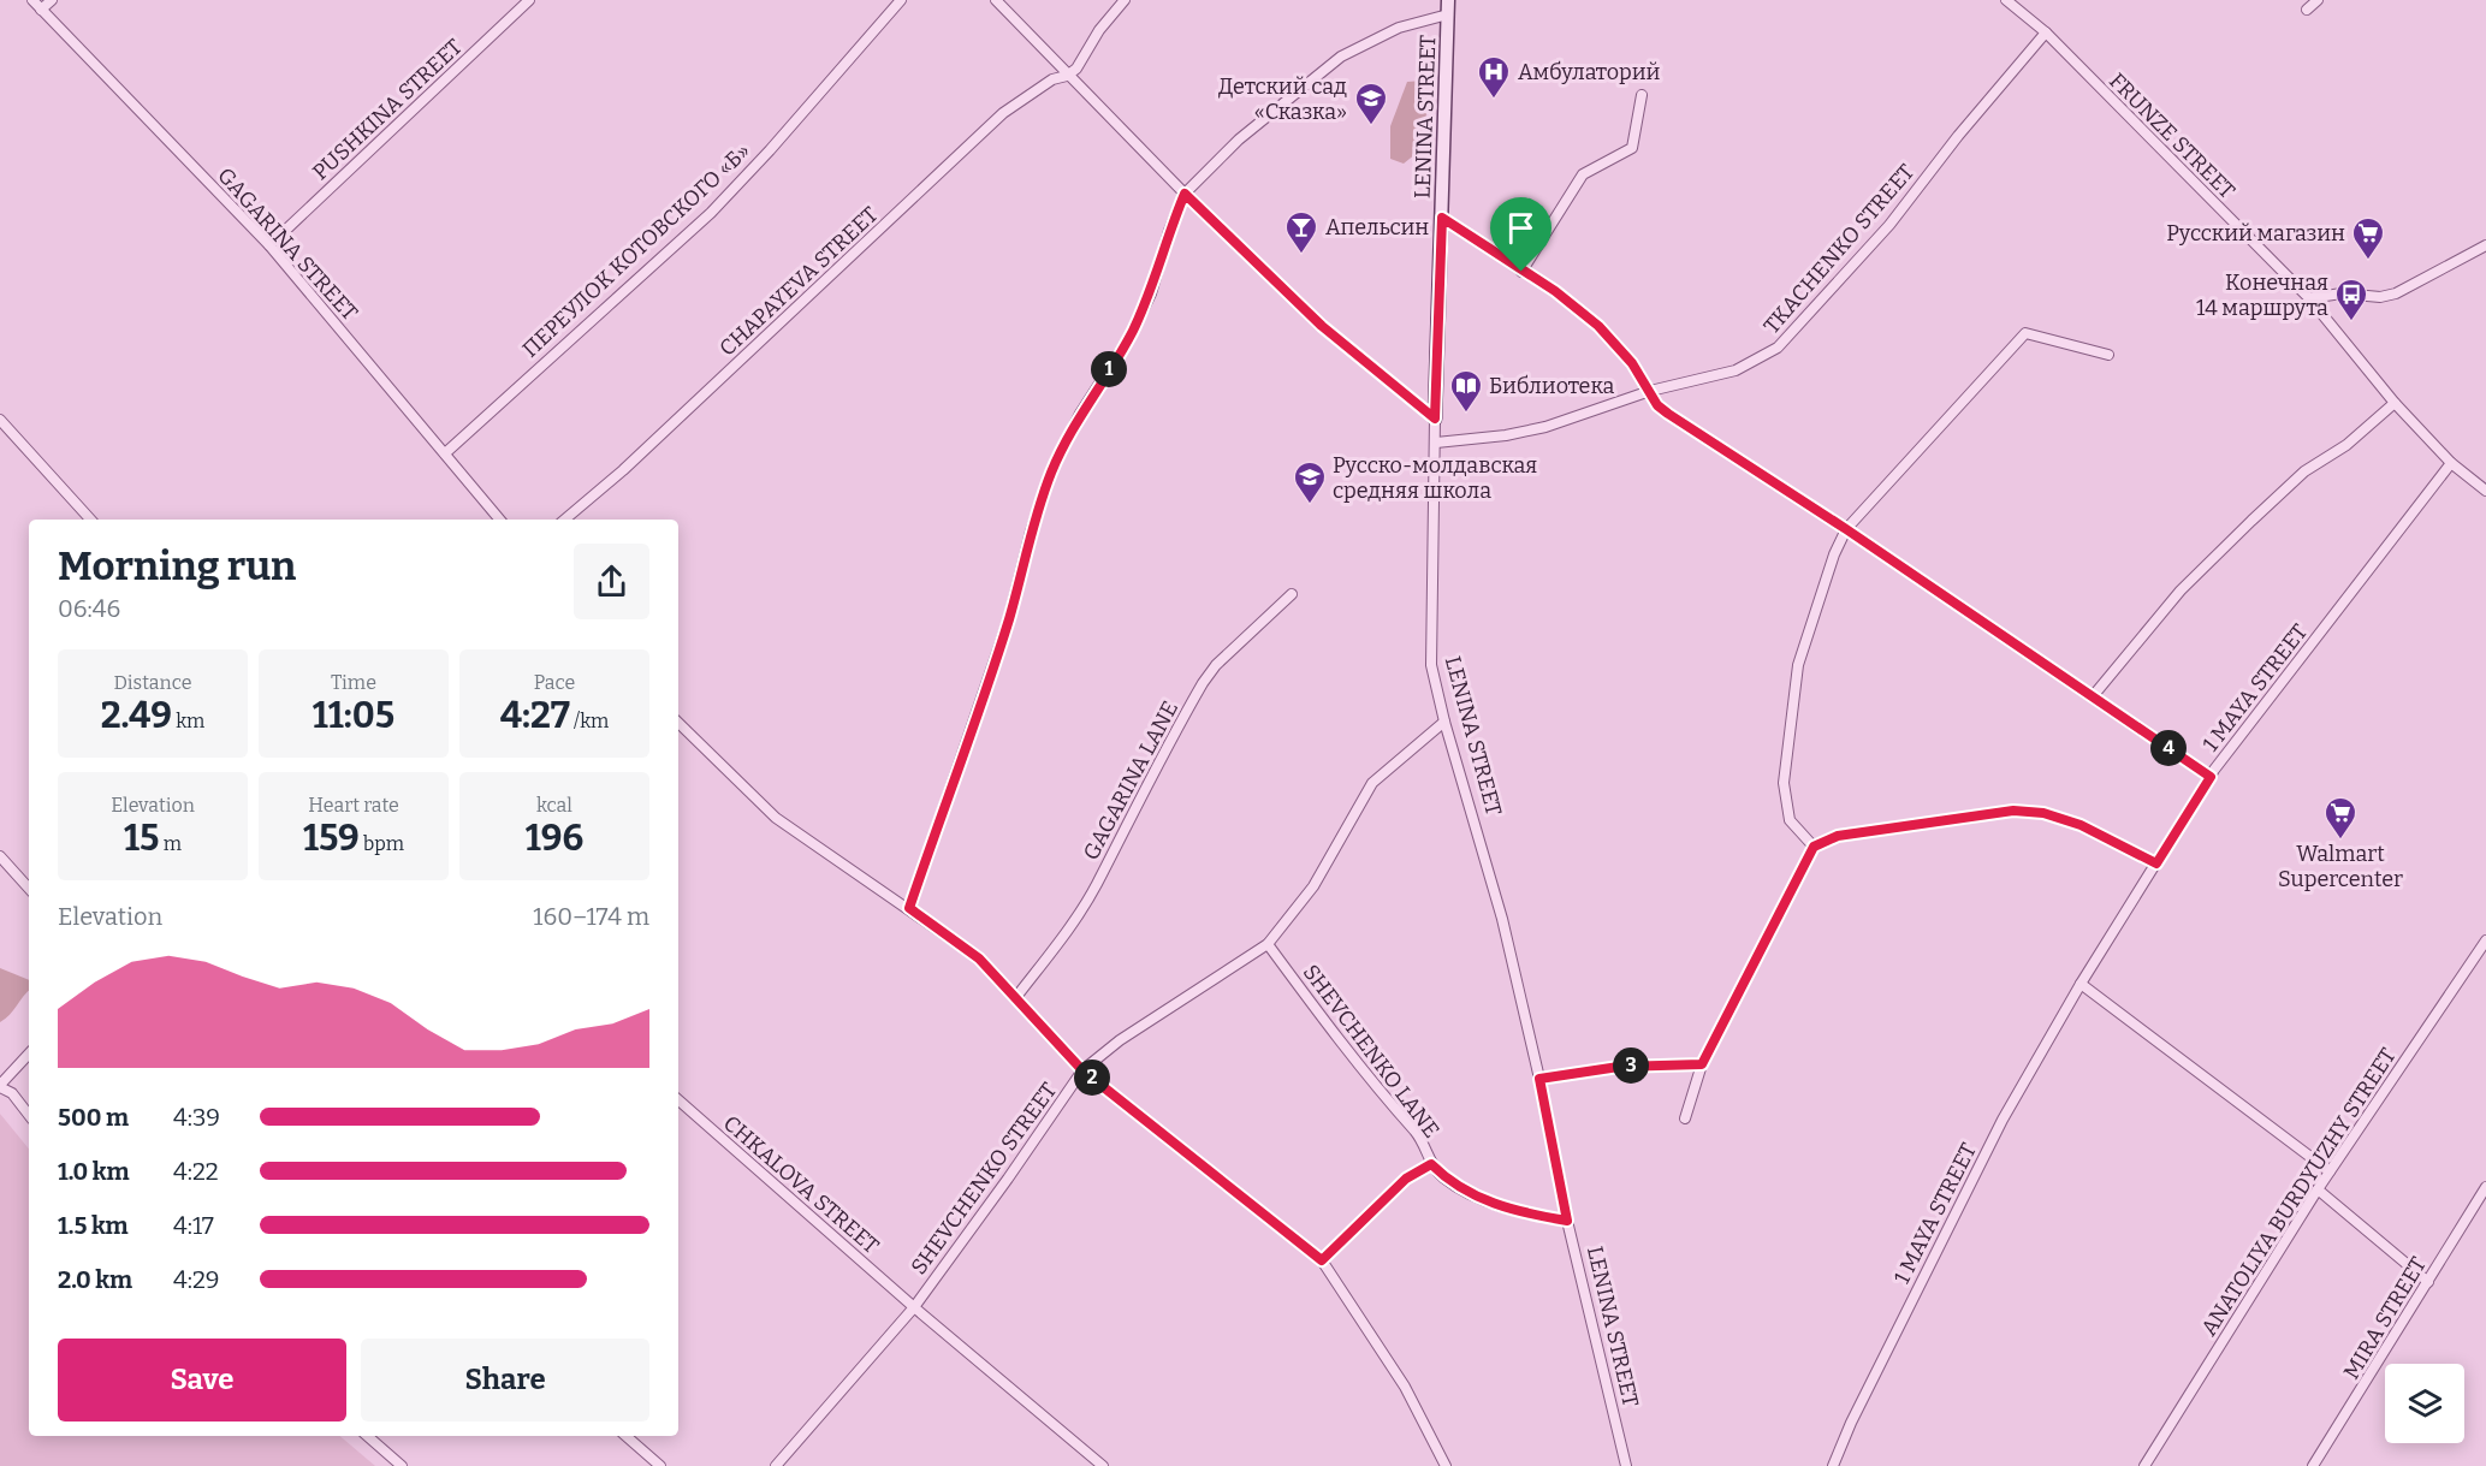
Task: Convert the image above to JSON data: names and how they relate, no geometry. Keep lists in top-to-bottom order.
{
  "streets": {
    "street": [
      "PUSHKINA STREET",
      "LENINA STREET",
      "FRUNZE STREET",
      "GAGARINA STREET",
      "TKACHENKO STREET",
      "ПЕРЕУЛОК КОТОВСКОГО «Б»",
      "CHAPAYEVA STREET",
      "1 MAYA STREET",
      "GAGARINA LANE",
      "SHEVCHENKO LANE",
      "SHEVCHENKO STREET",
      "CHKALOVA STREET",
      "ANATOLIYA BURDYUZHY STREET",
      "MIRA STREET"
    ]
  },
  "crossings": [
    ["PUSHKINA STREET", "GAGARINA STREET"],
    ["LENINA STREET", "TKACHENKO STREET"],
    ["LENINA STREET", "SHEVCHENKO LANE"],
    ["LENINA STREET", "SHEVCHENKO STREET"],
    ["FRUNZE STREET", "TKACHENKO STREET"],
    ["FRUNZE STREET", "1 MAYA STREET"],
    ["GAGARINA STREET", "ПЕРЕУЛОК КОТОВСКОГО «Б»"],
    ["SHEVCHENKO LANE", "SHEVCHENKO STREET"],
    ["SHEVCHENKO STREET", "CHKALOVA STREET"]
  ],
  "places": {
    "hospital": ["Амбулаторий"],
    "school or university": ["Детский сад «Сказка»", "Русско-молдавская средняя школа"],
    "bar": ["Апельсин"],
    "supermarket": ["Русский магазин", "Walmart Supercenter"],
    "bus stop": ["Конечная 14 маршрута"],
    "library": ["Библиотека"]
  },
  "page": {
    "pins": [
      "1",
      "4",
      "3",
      "2"
    ],
    "heading": ["Morning run", "06:46"],
    "stats": [
      ["Distance", "2.49 km"],
      ["Time", "11:05"],
      ["Pace", "4:27 /km"],
      ["Elevation", "15 m"],
      ["Heart rate", "159 bpm"],
      ["kcal", "196"]
    ],
    "chart": ["Elevation", "160–174 m"],
    "list": [
      {
        "name": "500 m",
        "note": "4:39"
      },
      {
        "name": "1.0 km",
        "note": "4:22"
      },
      {
        "name": "1.5 km",
        "note": "4:17"
      },
      {
        "name": "2.0 km",
        "note": "4:29"
      }
    ],
    "buttons": ["Save", "Share"]
  }
}
